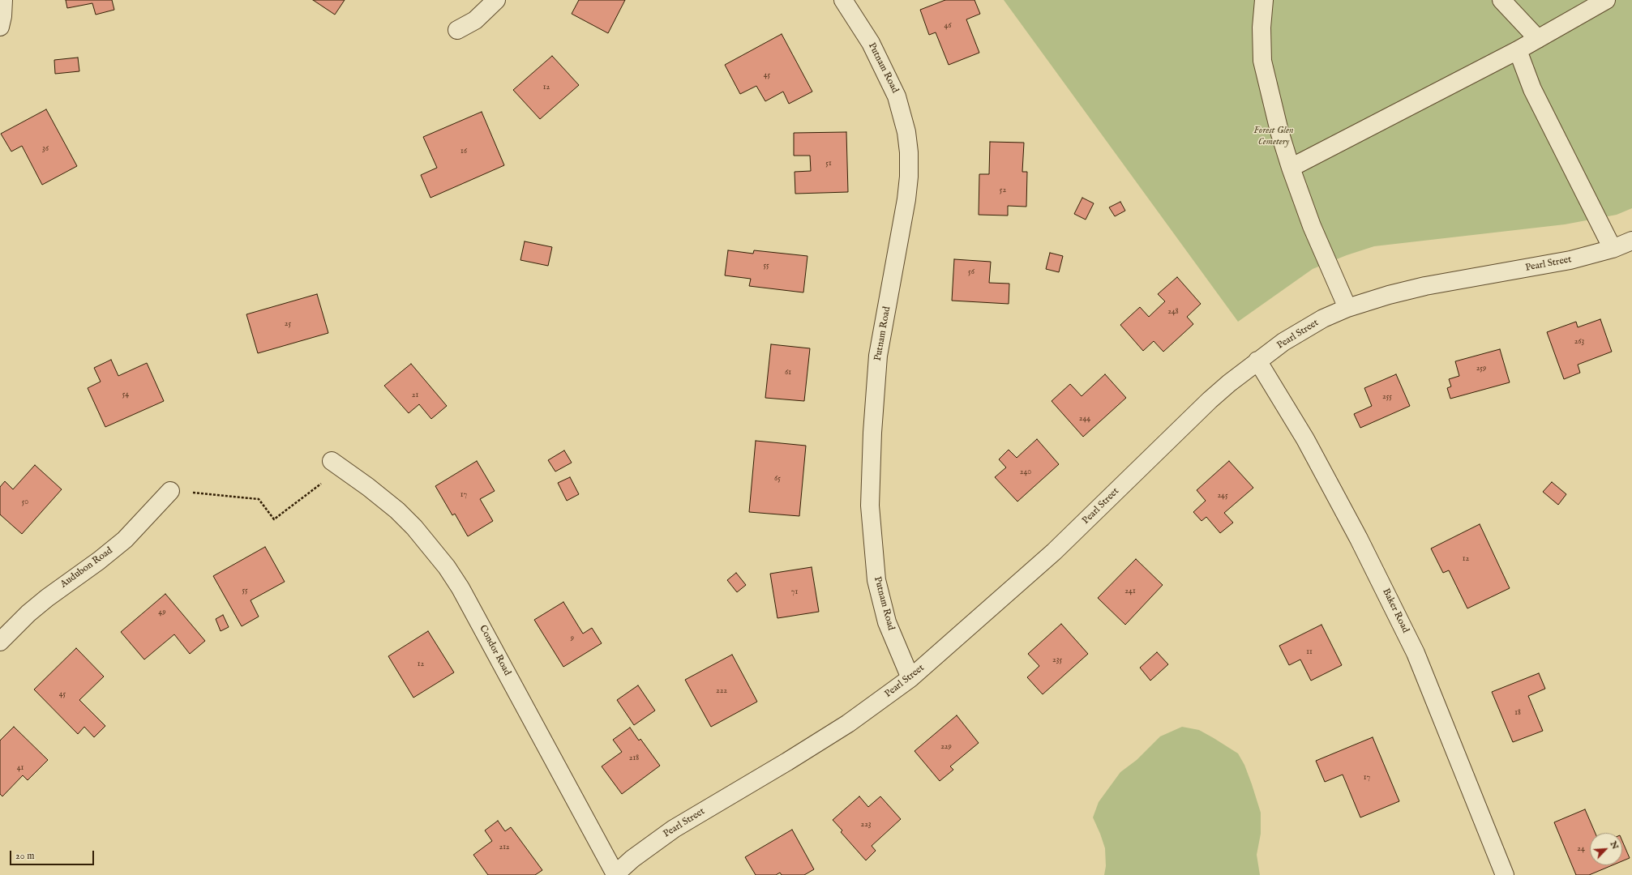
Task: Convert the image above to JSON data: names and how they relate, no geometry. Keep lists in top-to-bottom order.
{
  "streets": {
    "street": [
      "Putnam Road",
      "Pearl Street",
      "Audubon Road",
      "Baker Road",
      "Condor Road"
    ]
  },
  "crossings": [
    ["Putnam Road", "Pearl Street"],
    ["Pearl Street", "Baker Road"],
    ["Pearl Street", "Condor Road"]
  ],
  "parks": ["Forest Glen Cemetery"],
  "house_numbers": [
    "46",
    "45",
    "12",
    "36",
    "16",
    "51",
    "52",
    "55",
    "56",
    "248",
    "25",
    "263",
    "259",
    "61",
    "54",
    "21",
    "255",
    "244",
    "240",
    "65",
    "17",
    "245",
    "50",
    "12",
    "55",
    "241",
    "71",
    "49",
    "9",
    "11",
    "235",
    "12",
    "222",
    "45",
    "18",
    "229",
    "218",
    "41",
    "17",
    "223",
    "212",
    "24"
  ],
  "scale_bar": "20 m",
  "north": "top right"
}
